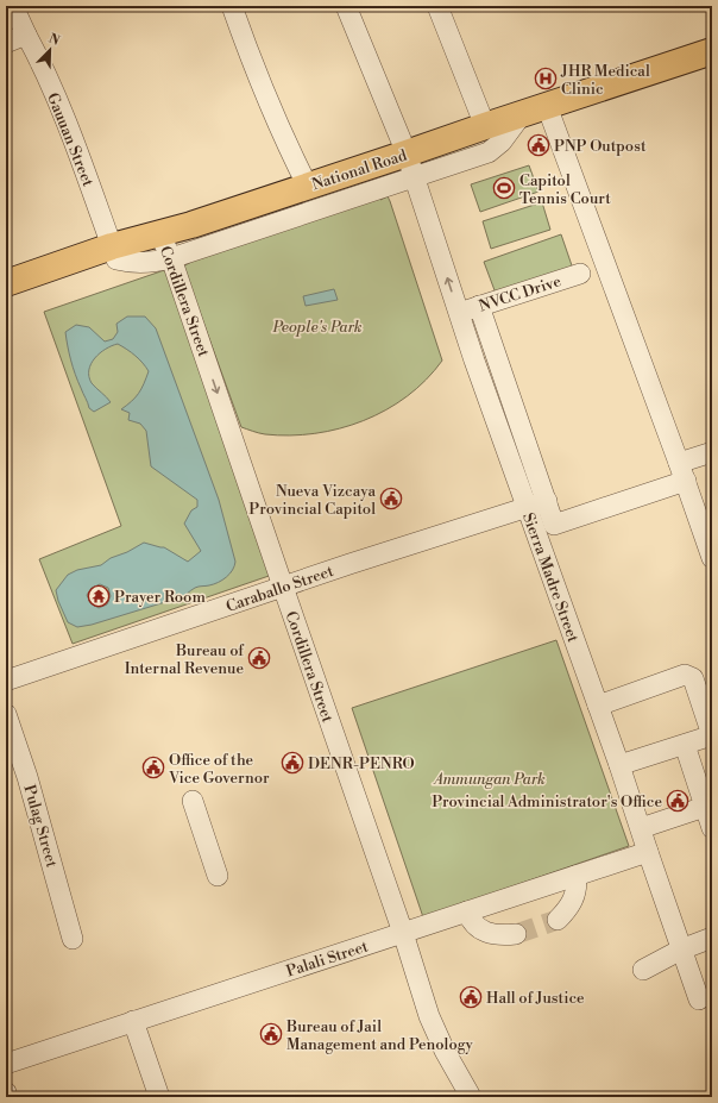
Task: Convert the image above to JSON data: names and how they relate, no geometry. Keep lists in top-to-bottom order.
{
  "streets": {
    "main road": ["National Road"],
    "street": [
      "Gauuan Street",
      "NVCC Drive",
      "Cordillera Street",
      "Sierra Madre Street",
      "Caraballo Street",
      "Pulag Street",
      "Palali Street"
    ]
  },
  "crossings": [
    ["Gauuan Street", "National Road"],
    ["National Road", "Cordillera Street"],
    ["National Road", "Sierra Madre Street"],
    ["NVCC Drive", "Sierra Madre Street"],
    ["Cordillera Street", "Caraballo Street"],
    ["Cordillera Street", "Palali Street"],
    ["Sierra Madre Street", "Caraballo Street"],
    ["Sierra Madre Street", "Palali Street"]
  ],
  "one_way": ["Cordillera Street"],
  "parks": ["People's Park", "Ammungan Park"],
  "places": {
    "hospital": ["JHR Medical Clinic"],
    "public building": [
      "PNP Outpost",
      "Nueva Vizcaya Provincial Capitol",
      "Bureau of Internal Revenue",
      "DENR-PENRO",
      "Office of the Vice Governor",
      "Provincial Administrator's Office",
      "Hall of Justice",
      "Bureau of Jail Management and Penology"
    ],
    "sports": ["Capitol Tennis Court"],
    "temple": ["Prayer Room"]
  },
  "north": "top right"
}
